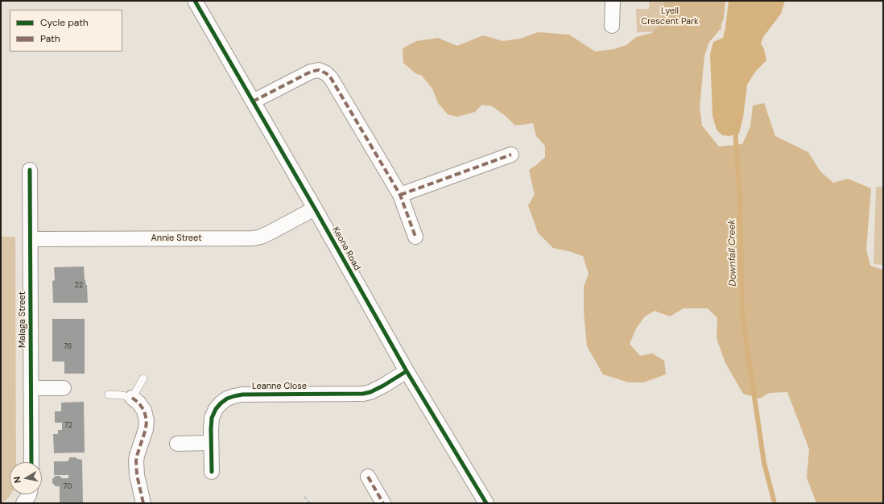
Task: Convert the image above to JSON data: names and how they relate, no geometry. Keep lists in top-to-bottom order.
{
  "streets": {
    "street": [
      "Annie Street",
      "Keona Road",
      "Malaga Street",
      "Leanne Close"
    ]
  },
  "crossings": [
    ["Annie Street", "Keona Road"],
    ["Annie Street", "Malaga Street"],
    ["Keona Road", "Leanne Close"]
  ],
  "water": ["Downfall Creek"],
  "parks": ["Lyell Crescent Park"],
  "house_numbers": [
    "22",
    "76",
    "72",
    "70"
  ],
  "legend": ["Cycle path", "Path"],
  "north": "left"
}
